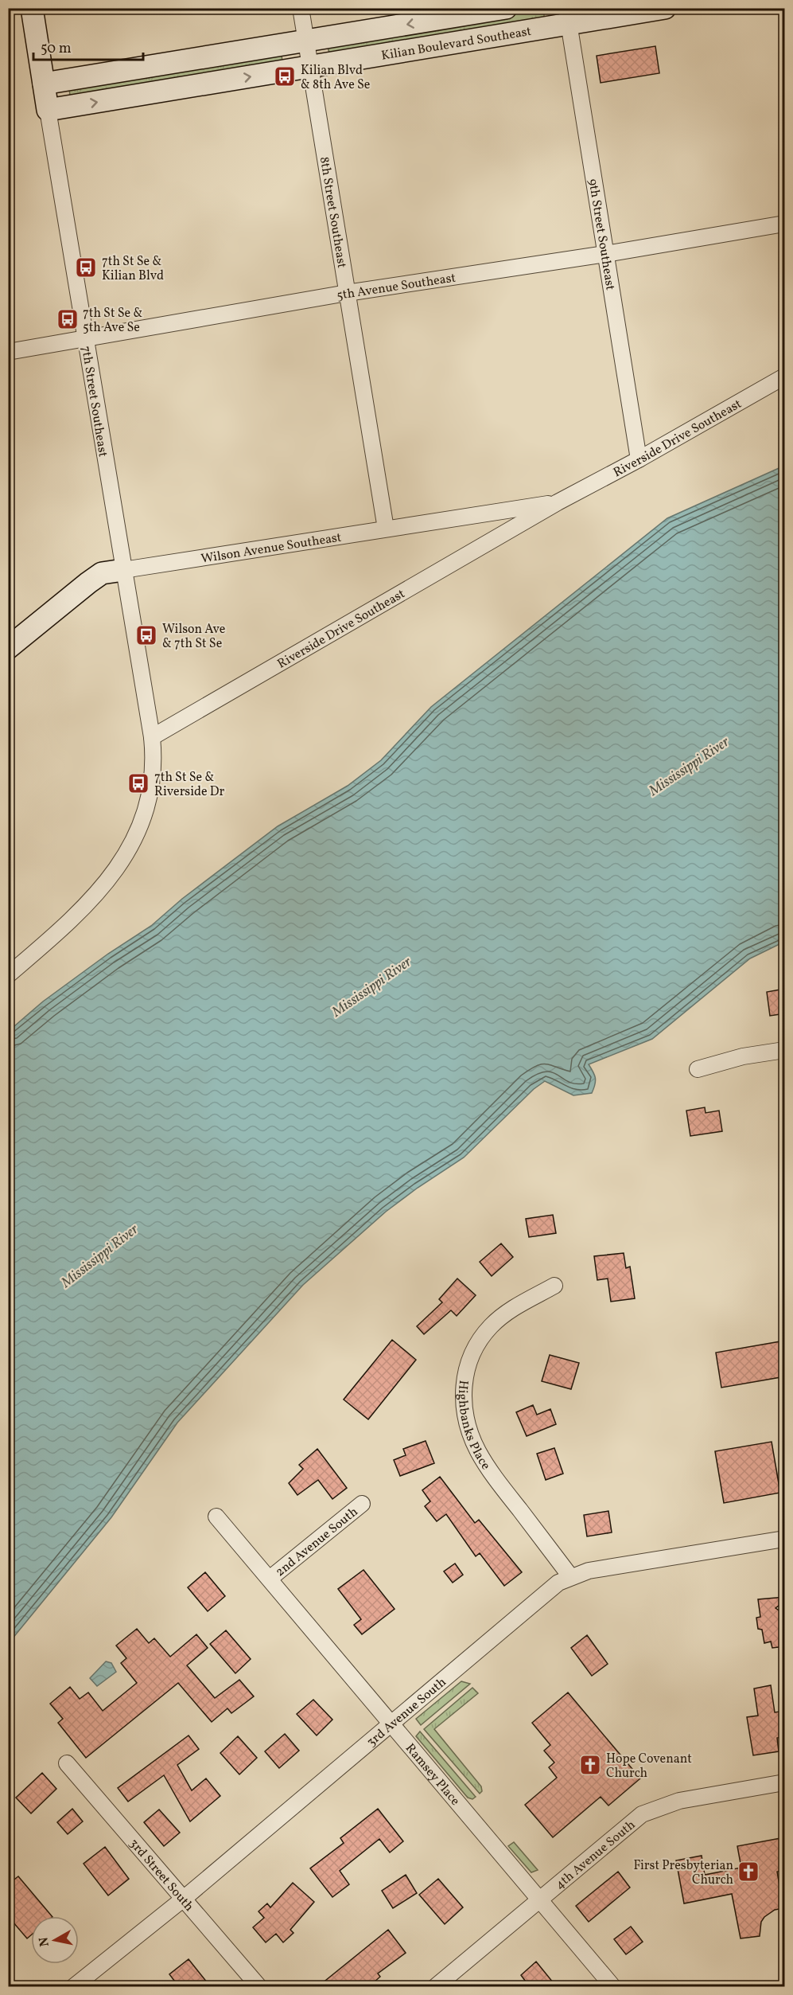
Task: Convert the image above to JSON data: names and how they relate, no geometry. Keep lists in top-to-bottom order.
{
  "streets": {
    "street": [
      "Kilian Boulevard Southeast",
      "8th Street Southeast",
      "9th Street Southeast",
      "5th Avenue Southeast",
      "7th Street Southeast",
      "Riverside Drive Southeast",
      "Wilson Avenue Southeast",
      "Highbanks Place",
      "2nd Avenue South",
      "3rd Avenue South",
      "Ramsey Place",
      "4th Avenue South",
      "3rd Street South"
    ]
  },
  "crossings": [
    ["Kilian Boulevard Southeast", "8th Street Southeast"],
    ["Kilian Boulevard Southeast", "9th Street Southeast"],
    ["Kilian Boulevard Southeast", "7th Street Southeast"],
    ["8th Street Southeast", "5th Avenue Southeast"],
    ["8th Street Southeast", "Wilson Avenue Southeast"],
    ["9th Street Southeast", "5th Avenue Southeast"],
    ["9th Street Southeast", "Riverside Drive Southeast"],
    ["5th Avenue Southeast", "7th Street Southeast"],
    ["7th Street Southeast", "Riverside Drive Southeast"],
    ["7th Street Southeast", "Wilson Avenue Southeast"],
    ["Riverside Drive Southeast", "Wilson Avenue Southeast"],
    ["Highbanks Place", "3rd Avenue South"],
    ["2nd Avenue South", "Ramsey Place"],
    ["3rd Avenue South", "Ramsey Place"],
    ["3rd Avenue South", "3rd Street South"],
    ["Ramsey Place", "4th Avenue South"]
  ],
  "water": ["Mississippi River"],
  "places": {
    "bus stop": [
      "Kilian Blvd & 8th Ave Se",
      "7th St Se & Kilian Blvd",
      "7th St Se & 5th Ave Se",
      "Wilson Ave & 7th St Se",
      "7th St Se & Riverside Dr"
    ],
    "church": ["Hope Covenant Church", "First Presbyterian Church"]
  },
  "scale_bar": "50 m",
  "north": "left"
}
